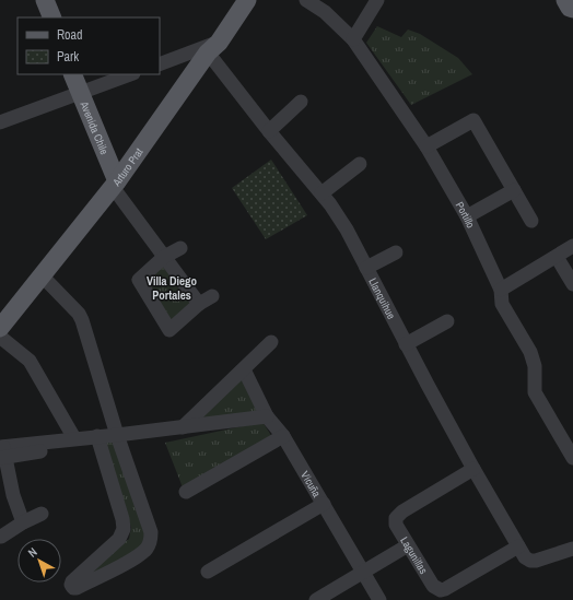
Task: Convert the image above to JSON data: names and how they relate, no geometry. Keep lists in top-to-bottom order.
{
  "streets": {
    "main road": ["Avenida Chile", "Arturo Prat"],
    "street": [
      "Portillo",
      "Llanquihue",
      "Vicuña",
      "Lagunillas"
    ]
  },
  "crossings": [
    ["Avenida Chile", "Arturo Prat"],
    ["Arturo Prat", "Llanquihue"],
    ["Llanquihue", "Lagunillas"]
  ],
  "districts": ["Villa Diego Portales"],
  "legend": ["Road", "Park"],
  "north": "top left"
}
